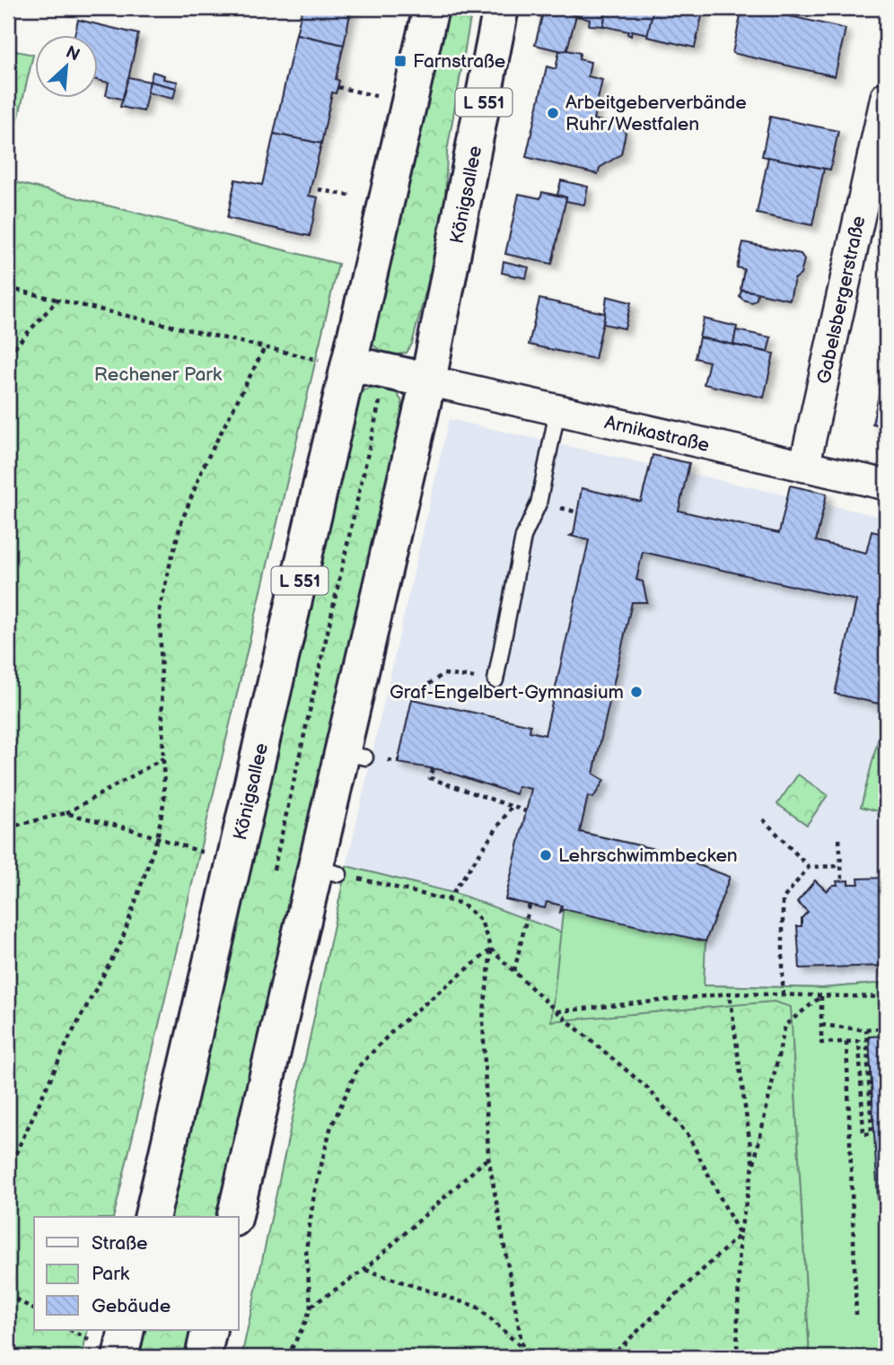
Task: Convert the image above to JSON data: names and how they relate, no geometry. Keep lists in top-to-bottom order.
{
  "streets": {
    "main road": ["L 551", "Königsallee"],
    "street": ["Gabelsbergerstraße", "Arnikastraße"]
  },
  "crossings": [
    ["Königsallee", "Arnikastraße"],
    ["Gabelsbergerstraße", "Arnikastraße"]
  ],
  "parks": ["Rechener Park"],
  "places": {
    "transit": ["Farnstraße"],
    "other": ["Arbeitgeberverbände Ruhr/Westfalen", "Graf-Engelbert-Gymnasium", "Lehrschwimmbecken"]
  },
  "legend": ["Straße", "Park", "Gebäude"],
  "north": "top right"
}
